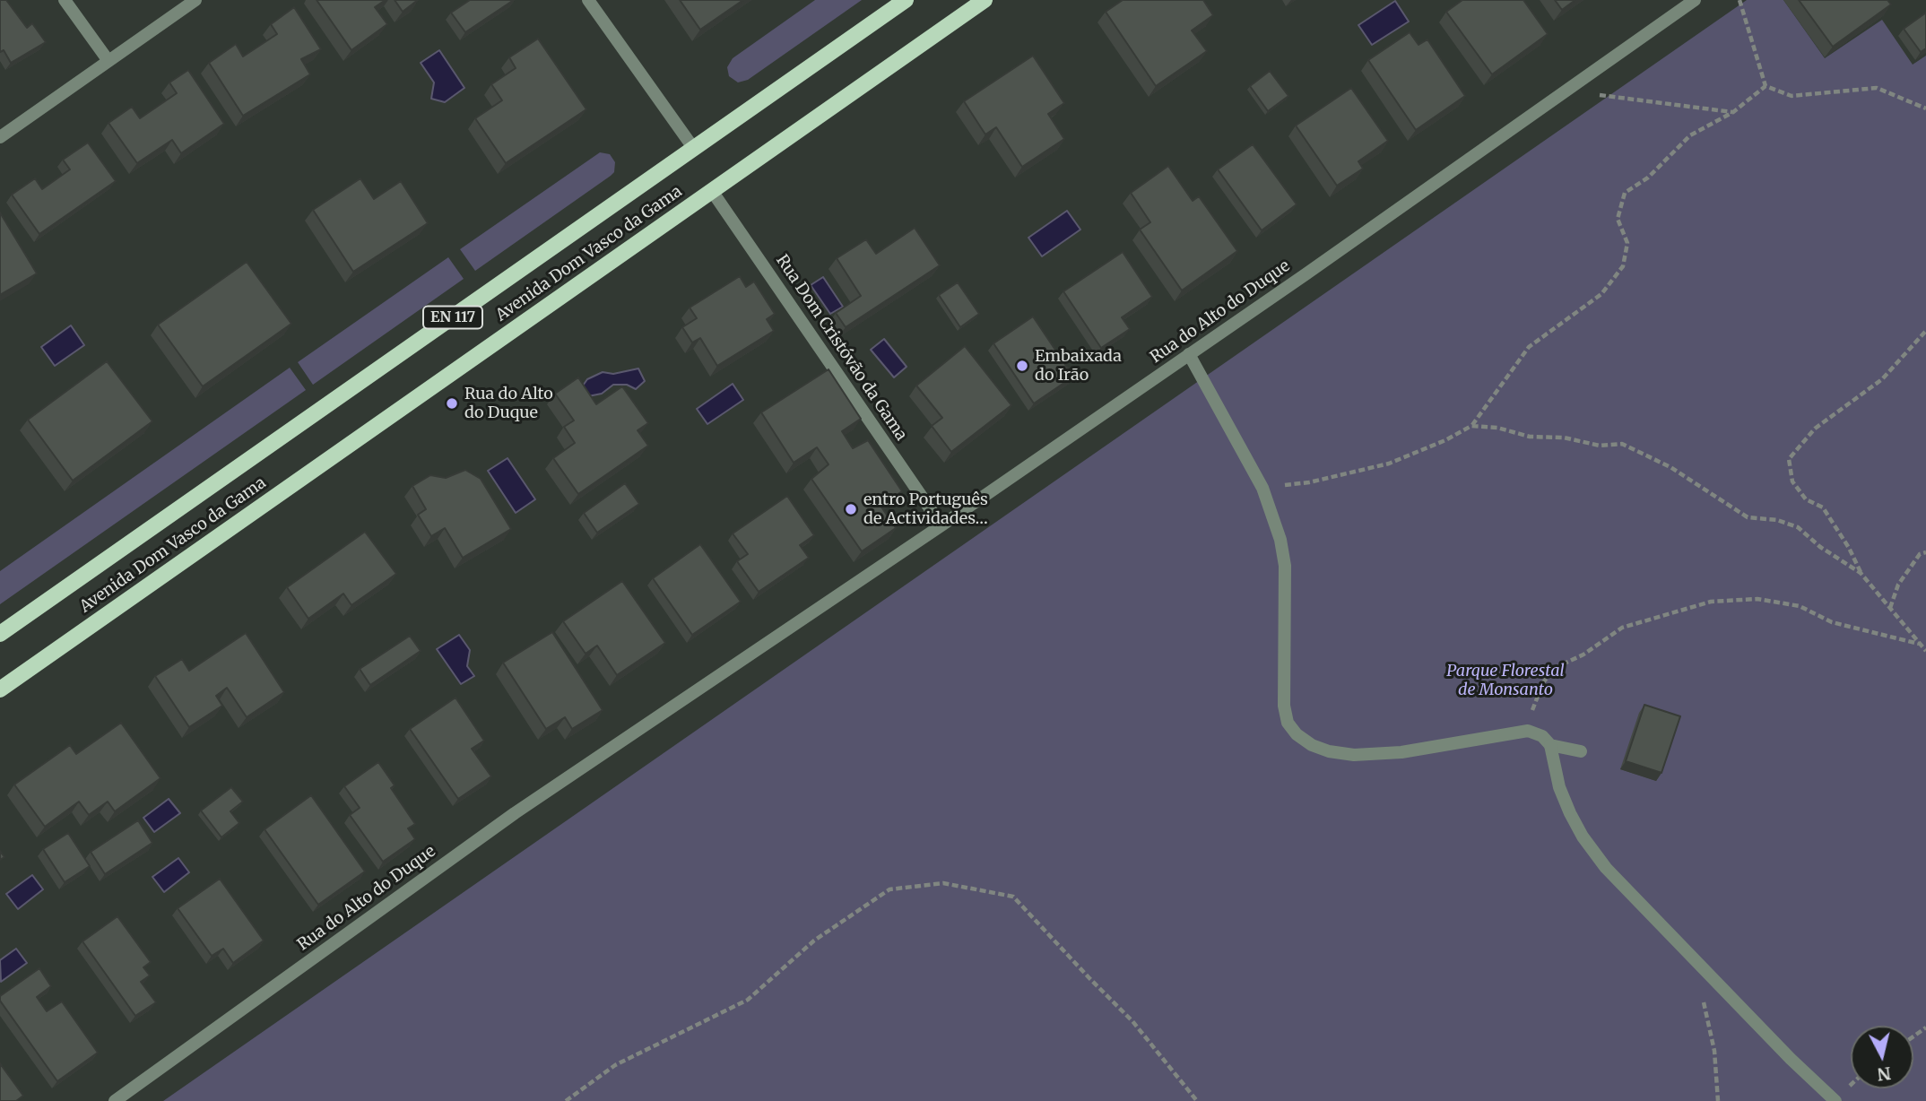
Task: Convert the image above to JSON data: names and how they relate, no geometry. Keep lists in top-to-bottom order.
{
  "streets": {
    "main road": ["Avenida Dom Vasco da Gama", "EN 117"],
    "street": ["Rua do Alto do Duque", "Rua Dom Cristóvão da Gama"]
  },
  "crossings": [
    ["Avenida Dom Vasco da Gama", "Rua Dom Cristóvão da Gama"],
    ["Rua do Alto do Duque", "Rua Dom Cristóvão da Gama"]
  ],
  "parks": ["Parque Florestal de Monsanto"],
  "places": ["Embaixada do Irão", "Rua do Alto do Duque", "entro Português de Actividades…"],
  "north": "bottom"
}
